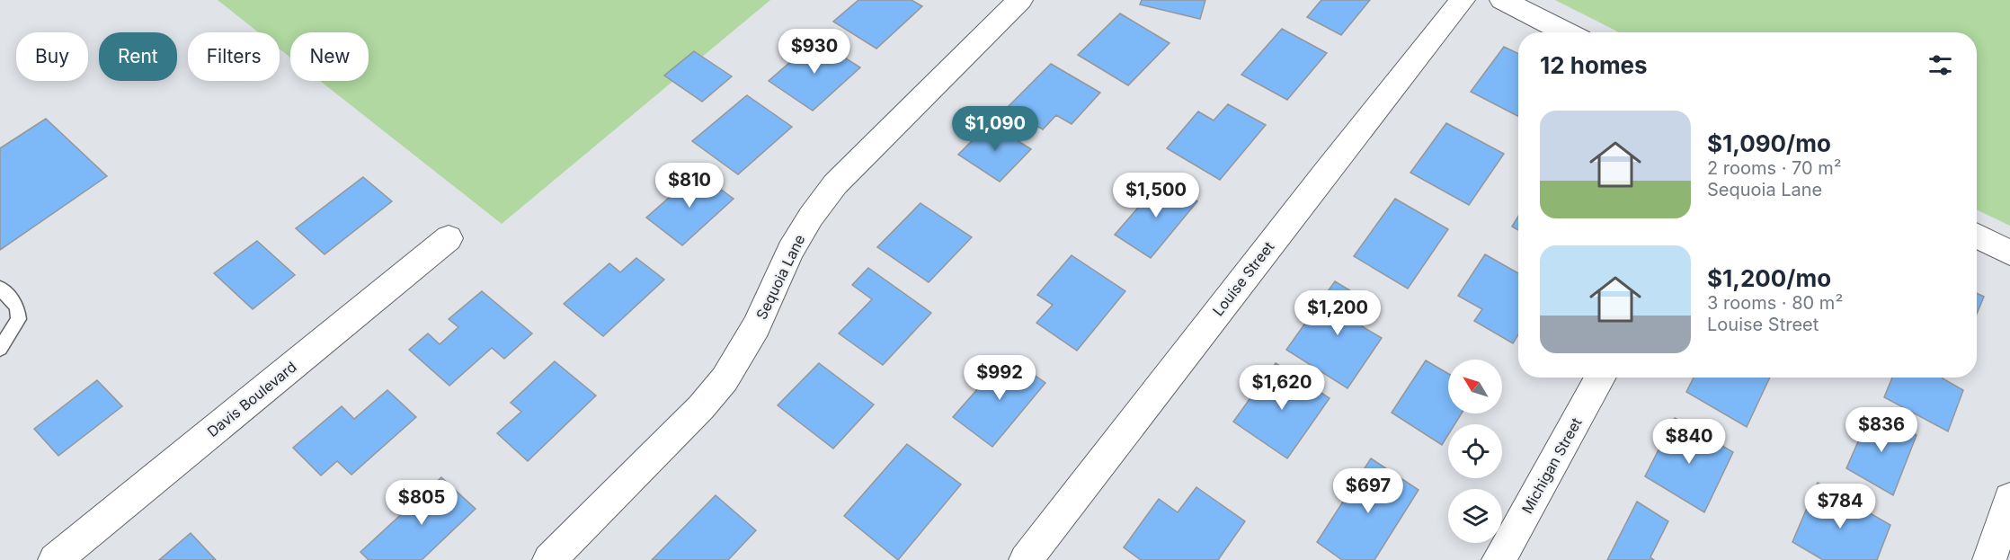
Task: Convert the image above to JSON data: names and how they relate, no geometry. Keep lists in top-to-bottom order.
{
  "streets": {
    "street": [
      "Sequoia Lane",
      "Louise Street",
      "Davis Boulevard",
      "Michigan Street"
    ]
  },
  "north": "top left",
  "page": {
    "price": [
      "$930",
      "$1,090",
      "$810",
      "$1,500",
      "$1,200",
      "$992",
      "$1,620",
      "$836",
      "$840",
      "$697",
      "$805",
      "$784"
    ],
    "chip": [
      "Buy",
      "Rent",
      "Filters",
      "New"
    ],
    "heading": "12 homes",
    "list": [
      {
        "name": "$1,090/mo",
        "note": "2 rooms · 70 m² · Sequoia Lane"
      },
      {
        "name": "$1,200/mo",
        "note": "3 rooms · 80 m² · Louise Street"
      }
    ]
  }
}
